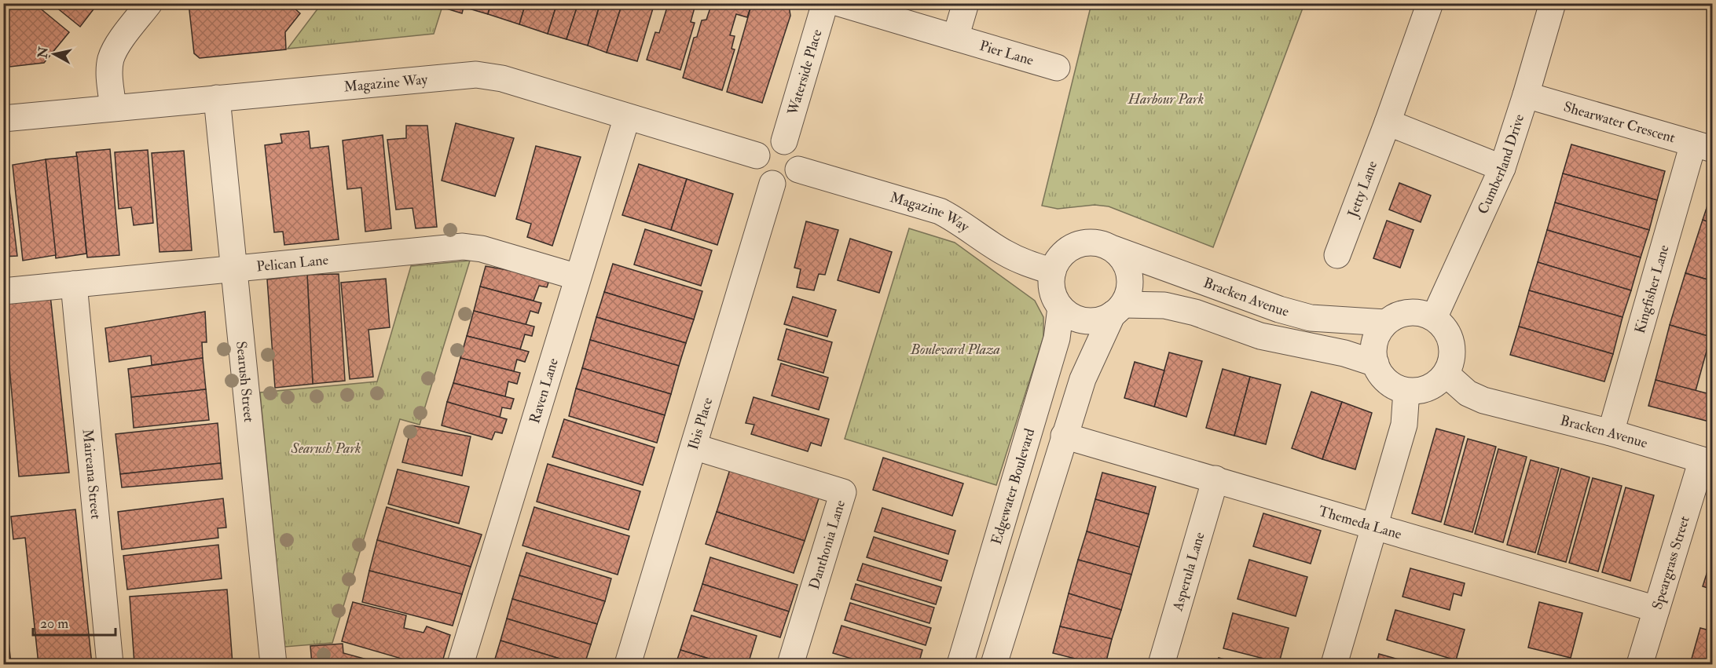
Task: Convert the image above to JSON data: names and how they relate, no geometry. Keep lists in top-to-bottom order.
{
  "streets": {
    "street": [
      "Pier Lane",
      "Waterside Place",
      "Magazine Way",
      "Shearwater Crescent",
      "Cumberland Drive",
      "Jetty Lane",
      "Pelican Lane",
      "Kingfisher Lane",
      "Bracken Avenue",
      "Searush Street",
      "Raven Lane",
      "Ibis Place",
      "Maireana Street",
      "Edgewater Boulevard",
      "Themeda Lane",
      "Danthonia Lane",
      "Speargrass Street",
      "Asperula Lane"
    ]
  },
  "crossings": [
    ["Waterside Place", "Magazine Way"],
    ["Waterside Place", "Ibis Place"],
    ["Magazine Way", "Bracken Avenue"],
    ["Magazine Way", "Searush Street"],
    ["Magazine Way", "Raven Lane"],
    ["Magazine Way", "Ibis Place"],
    ["Magazine Way", "Edgewater Boulevard"],
    ["Shearwater Crescent", "Cumberland Drive"],
    ["Shearwater Crescent", "Kingfisher Lane"],
    ["Cumberland Drive", "Bracken Avenue"],
    ["Pelican Lane", "Searush Street"],
    ["Pelican Lane", "Raven Lane"],
    ["Pelican Lane", "Maireana Street"],
    ["Kingfisher Lane", "Bracken Avenue"],
    ["Bracken Avenue", "Edgewater Boulevard"],
    ["Bracken Avenue", "Speargrass Street"],
    ["Ibis Place", "Danthonia Lane"],
    ["Themeda Lane", "Speargrass Street"],
    ["Themeda Lane", "Asperula Lane"]
  ],
  "parks": ["Harbour Park", "Boulevard Plaza", "Searush Park"],
  "scale_bar": "20 m",
  "north": "left"
}
